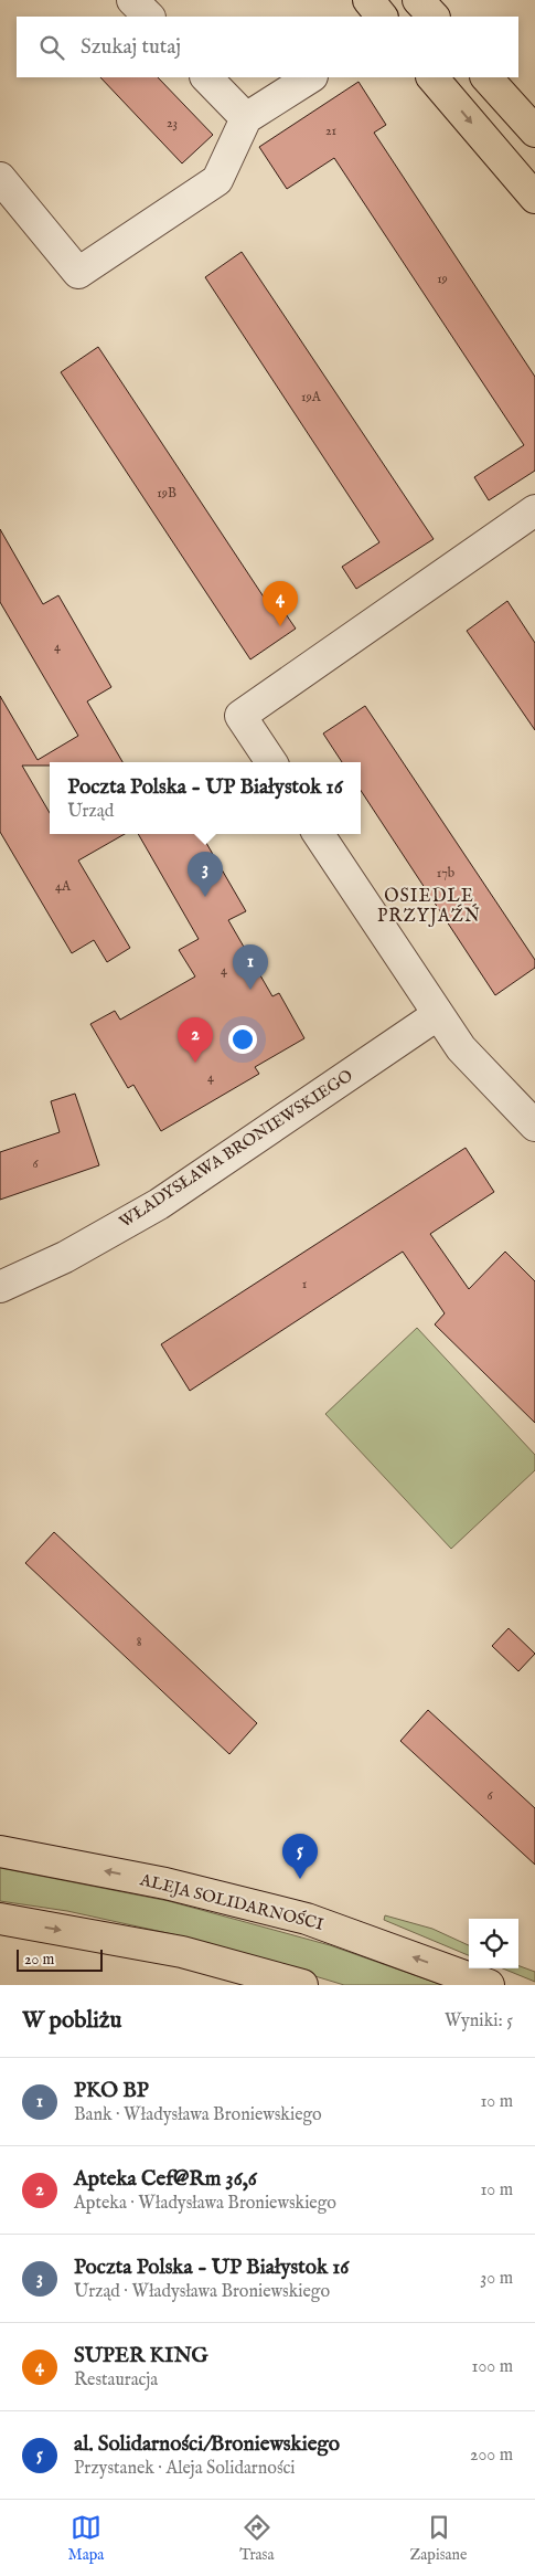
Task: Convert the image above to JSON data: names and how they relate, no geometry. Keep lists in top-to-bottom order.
{
  "streets": {
    "main road": ["ALEJA SOLIDARNOŚCI"],
    "street": ["WŁADYSŁAWA BRONIEWSKIEGO"]
  },
  "districts": ["OSIEDLE PRZYJAŹŃ"],
  "house_numbers": [
    "23",
    "21",
    "19",
    "19A",
    "19B",
    "4",
    "17b",
    "4A",
    "4",
    "4",
    "6",
    "1",
    "8",
    "6"
  ],
  "scale_bar": "20 m",
  "page": {
    "search": "Szukaj tutaj",
    "pins": [
      "4",
      "3",
      "1",
      "2",
      "5"
    ],
    "popup": ["Poczta Polska - UP Białystok 16", "Urząd"],
    "scale": "20 m",
    "heading": ["W pobliżu", "Wyniki: 5"],
    "list": [
      {
        "mark": "1",
        "name": "PKO BP",
        "note": "Bank · Władysława Broniewskiego",
        "value": "10 m"
      },
      {
        "mark": "2",
        "name": "Apteka Cef@Rm 36,6",
        "note": "Apteka · Władysława Broniewskiego",
        "value": "10 m"
      },
      {
        "mark": "3",
        "name": "Poczta Polska - UP Białystok 16",
        "note": "Urząd · Władysława Broniewskiego",
        "value": "30 m"
      },
      {
        "mark": "4",
        "name": "SUPER KING",
        "note": "Restauracja",
        "value": "100 m"
      },
      {
        "mark": "5",
        "name": "al. Solidarności/Broniewskiego",
        "note": "Przystanek · Aleja Solidarności",
        "value": "200 m"
      }
    ],
    "nav": ["Mapa", "Trasa", "Zapisane"]
  }
}
